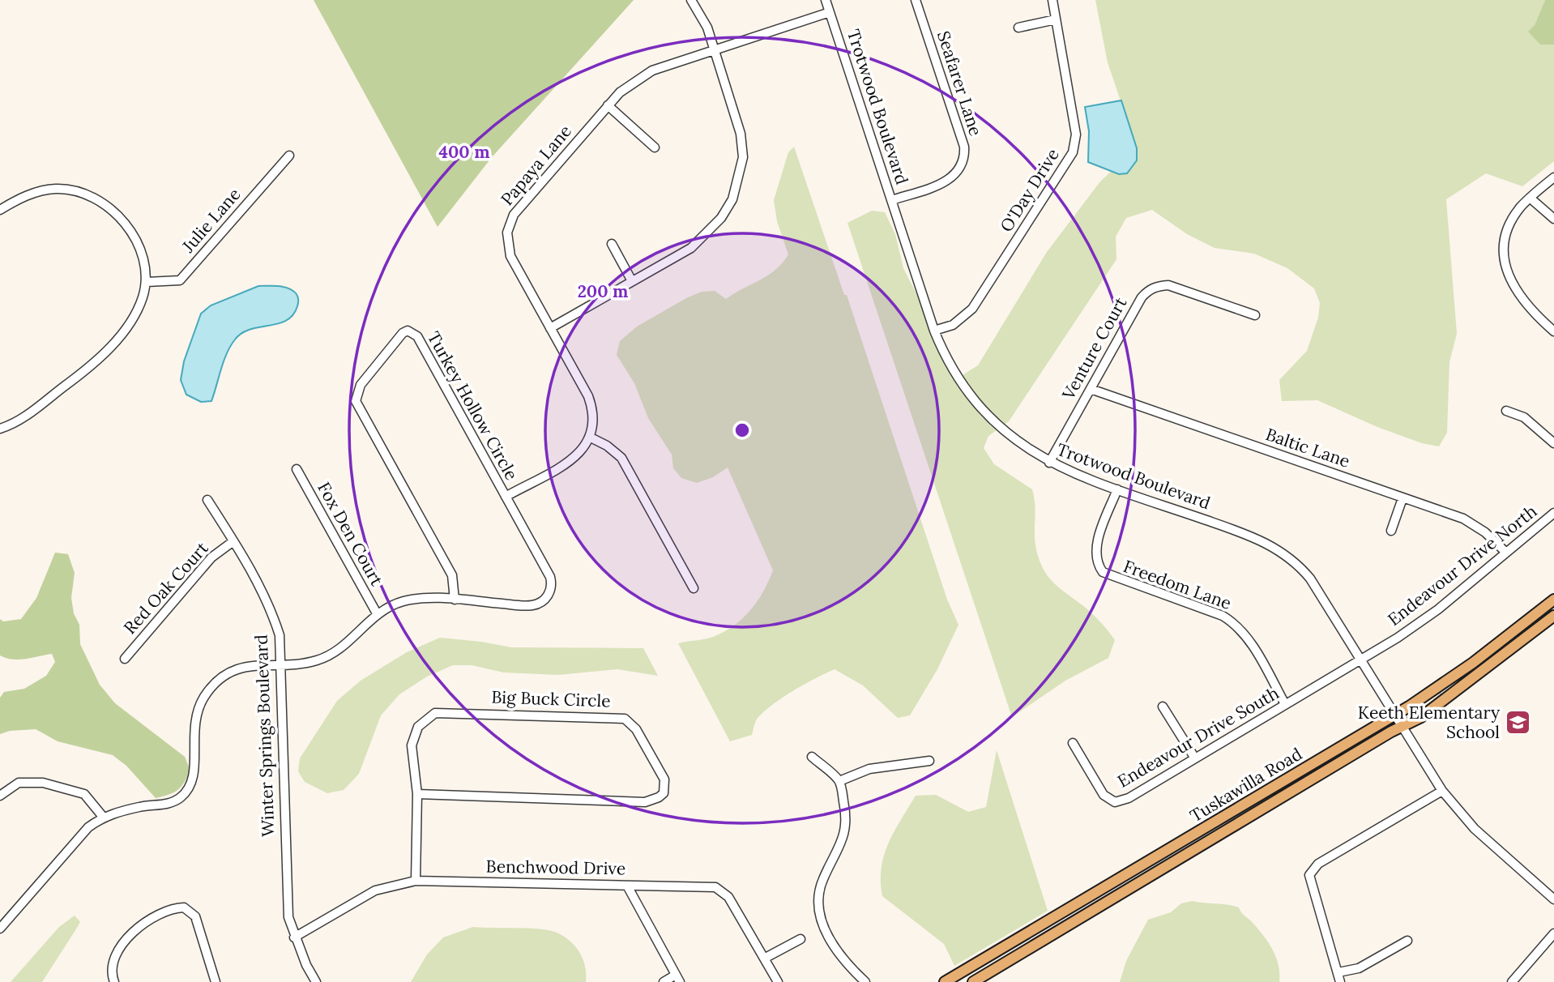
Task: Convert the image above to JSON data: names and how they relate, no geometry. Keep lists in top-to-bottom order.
{
  "streets": {
    "main road": ["Tuskawilla Road"],
    "street": [
      "Seafarer Lane",
      "Trotwood Boulevard",
      "Papaya Lane",
      "O'Day Drive",
      "Julie Lane",
      "Venture Court",
      "Turkey Hollow Circle",
      "Baltic Lane",
      "Fox Den Court",
      "Endeavour Drive North",
      "Freedom Lane",
      "Red Oak Court",
      "Big Buck Circle",
      "Winter Springs Boulevard",
      "Endeavour Drive South",
      "Benchwood Drive"
    ]
  },
  "crossings": [
    ["Seafarer Lane", "Trotwood Boulevard"],
    ["Trotwood Boulevard", "Papaya Lane"],
    ["Trotwood Boulevard", "O'Day Drive"],
    ["Trotwood Boulevard", "Venture Court"],
    ["Trotwood Boulevard", "Endeavour Drive North"],
    ["Trotwood Boulevard", "Freedom Lane"],
    ["Trotwood Boulevard", "Endeavour Drive South"],
    ["Trotwood Boulevard", "Tuskawilla Road"],
    ["Venture Court", "Baltic Lane"],
    ["Baltic Lane", "Endeavour Drive North"],
    ["Endeavour Drive North", "Endeavour Drive South"],
    ["Freedom Lane", "Endeavour Drive South"],
    ["Red Oak Court", "Winter Springs Boulevard"],
    ["Big Buck Circle", "Benchwood Drive"],
    ["Winter Springs Boulevard", "Benchwood Drive"]
  ],
  "places": {
    "school or university": ["Keeth Elementary School"]
  },
  "rings": ["400 m", "200 m"]
}
